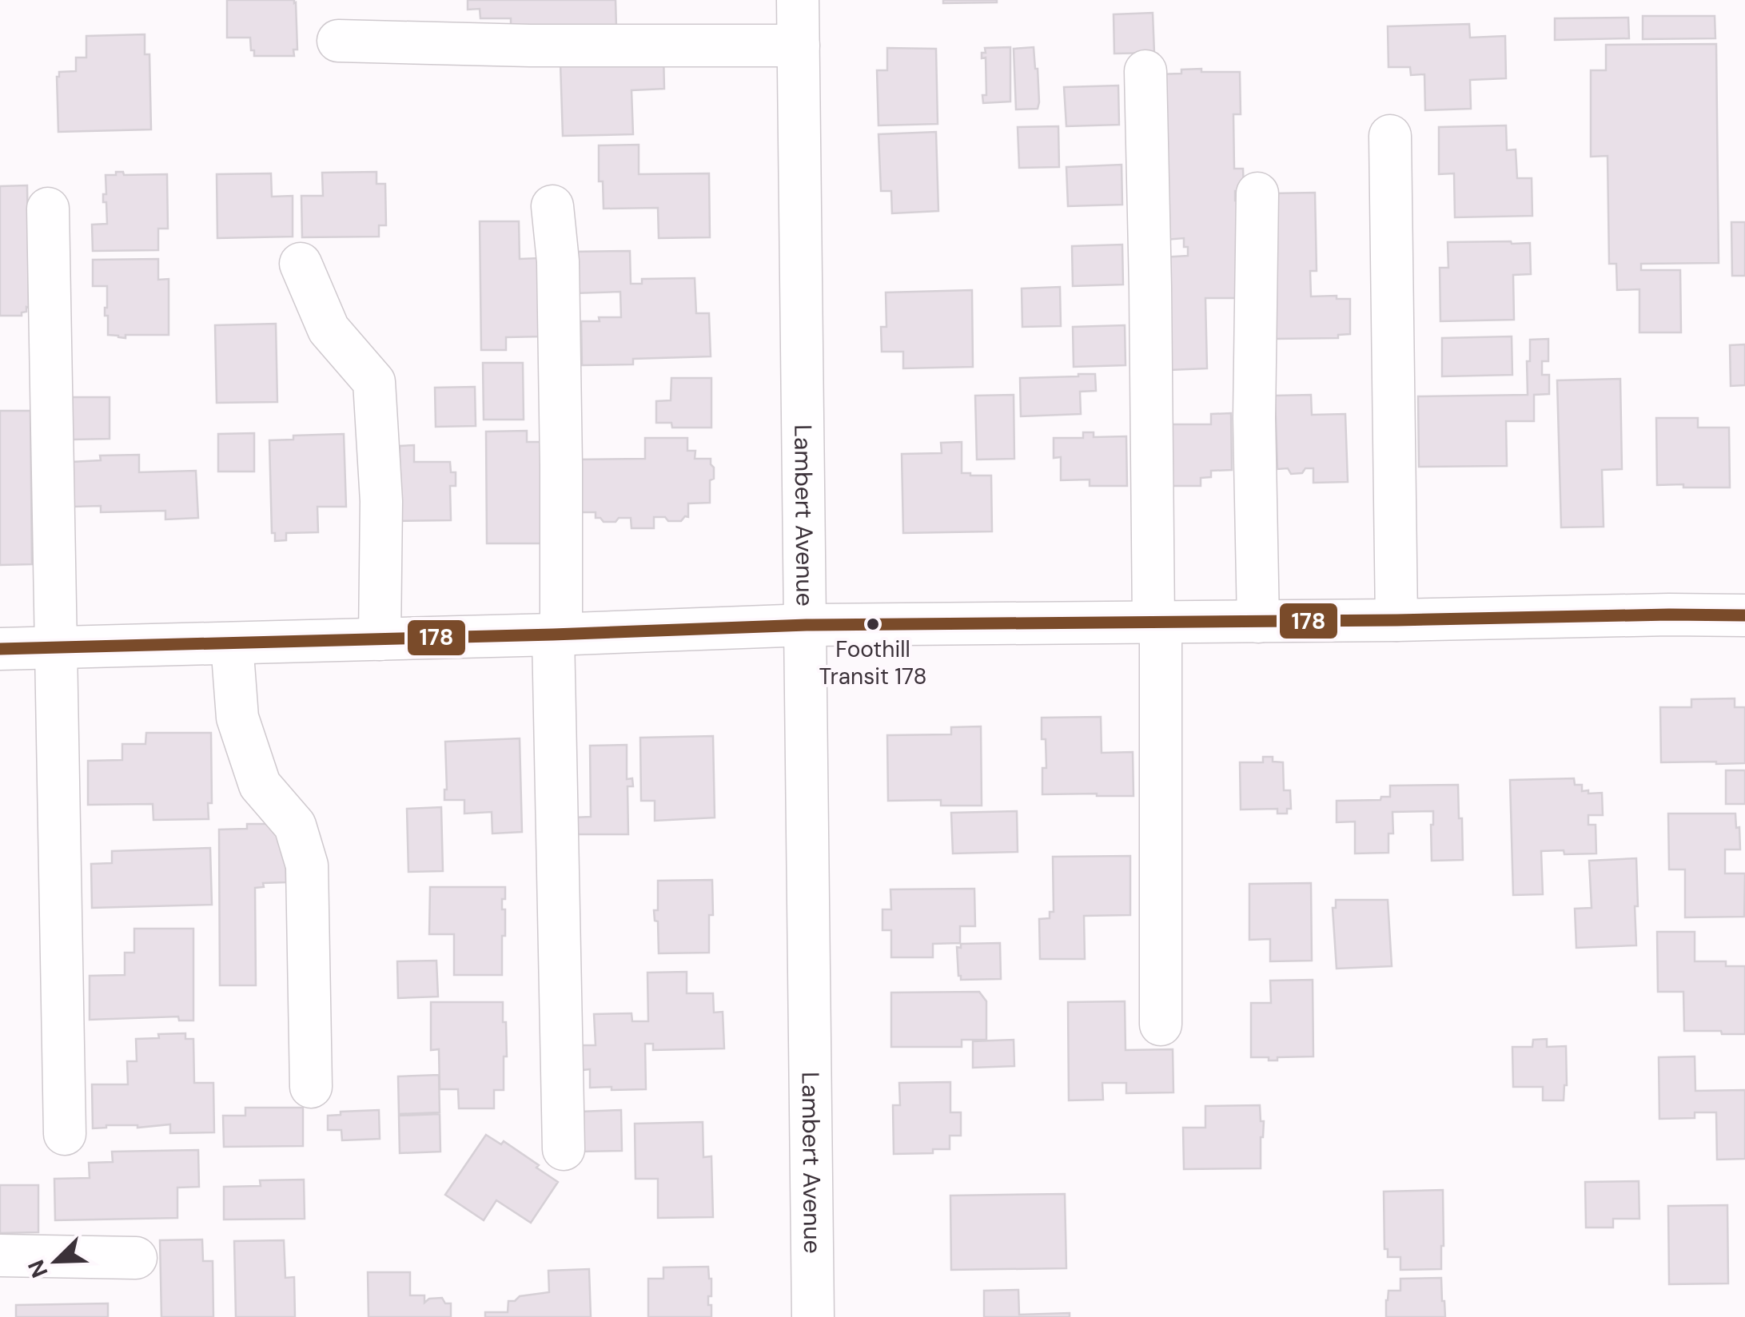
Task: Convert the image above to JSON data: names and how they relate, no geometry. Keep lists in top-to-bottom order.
{
  "streets": {
    "street": ["Lambert Avenue"]
  },
  "places": ["Foothill Transit 178"],
  "lines": ["transit line 178"],
  "north": "bottom left"
}
